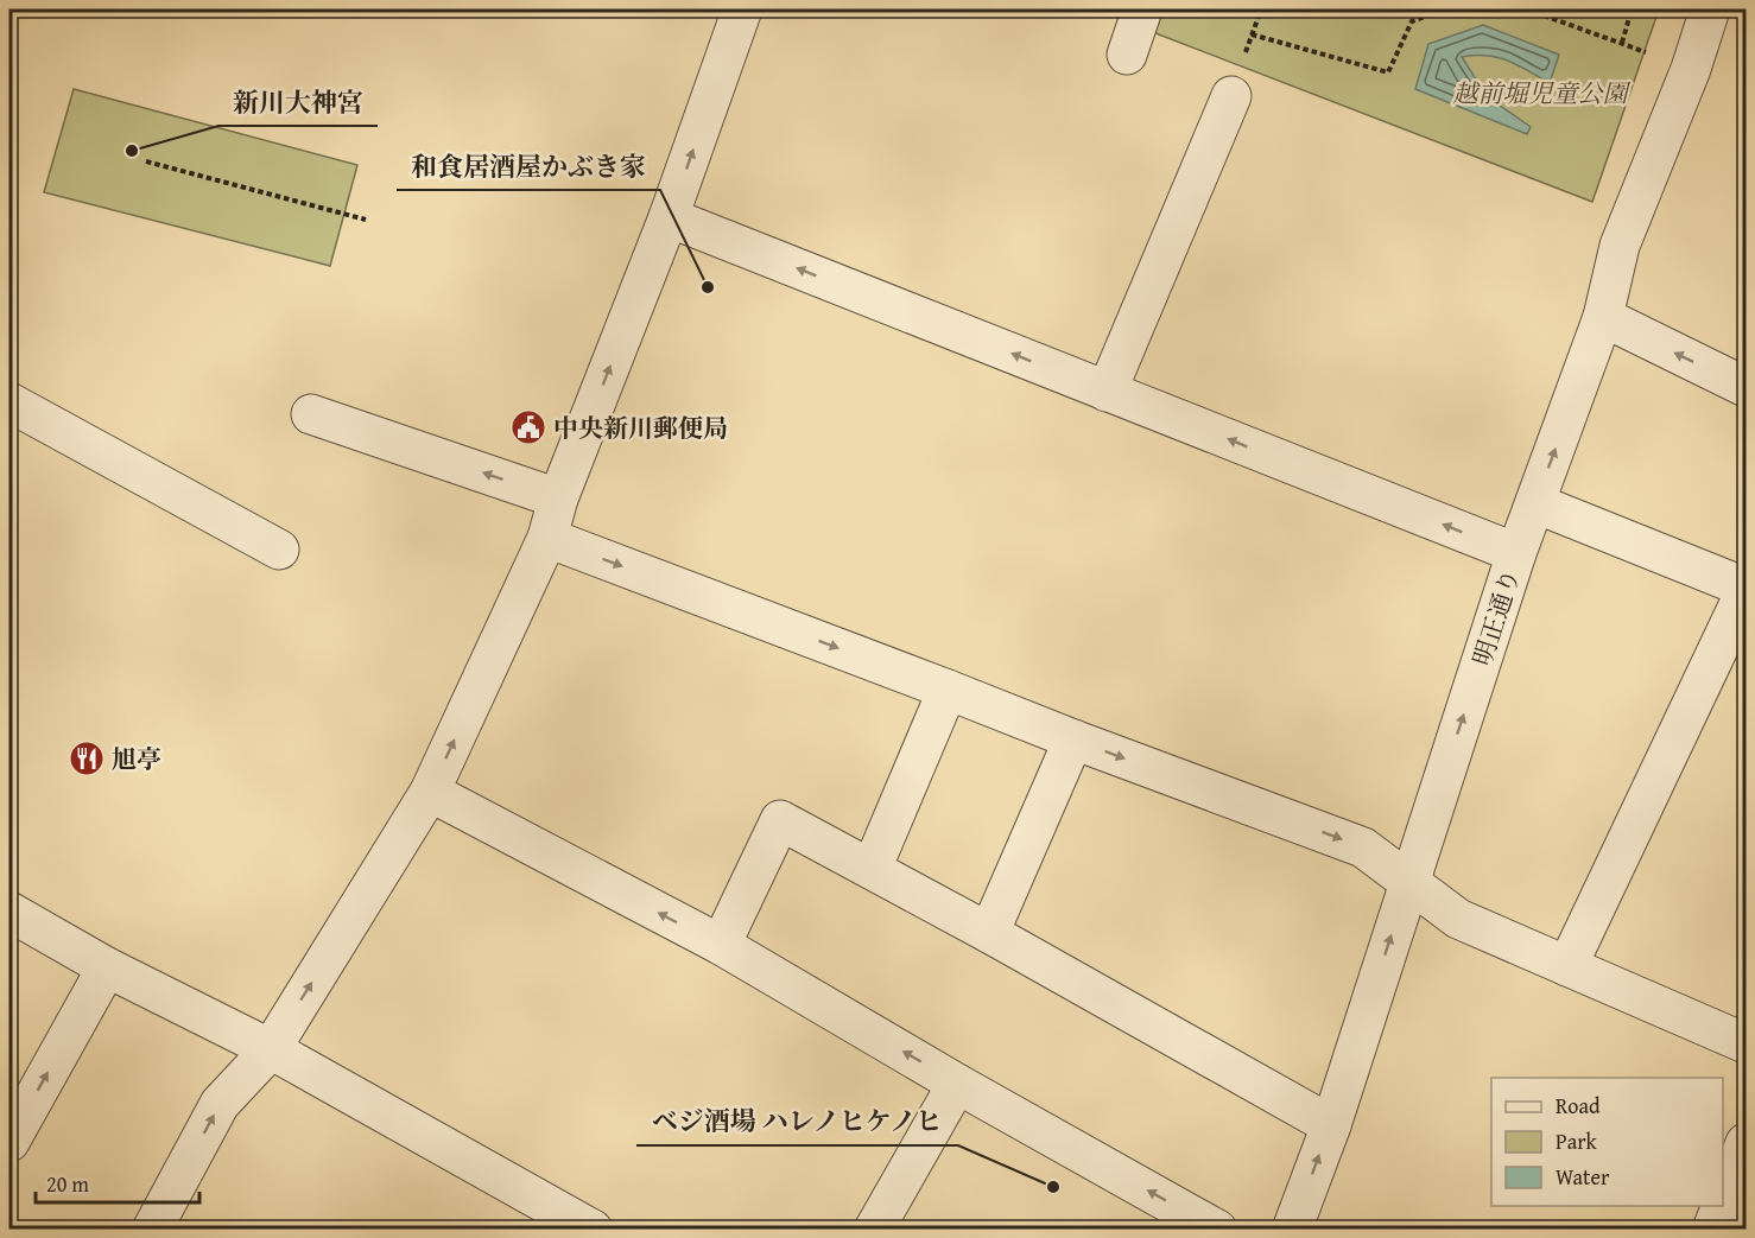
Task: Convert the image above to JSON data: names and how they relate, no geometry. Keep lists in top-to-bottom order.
{
  "streets": {
    "street": ["明正通り"]
  },
  "parks": ["越前堀児童公園"],
  "places": {
    "other": ["新川大神宮", "和食居酒屋かぶき家", "ベジ酒場 ハレノヒケノヒ"],
    "public building": ["中央新川郵便局"],
    "restaurant": ["旭亭"]
  },
  "legend": ["Road", "Park", "Water"],
  "scale_bar": "20 m"
}
